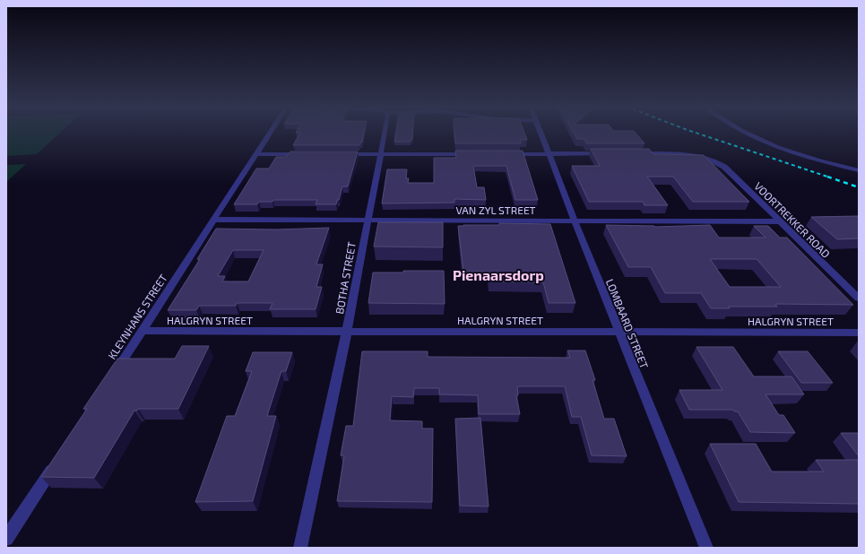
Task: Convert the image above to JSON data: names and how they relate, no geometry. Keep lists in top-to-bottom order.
{
  "streets": {
    "street": [
      "VAN ZYL STREET",
      "VOORTREKKER ROAD",
      "BOTHA STREET",
      "KLEYNHANS STREET",
      "HALGRYN STREET",
      "LOMBAARD STREET"
    ]
  },
  "crossings": [
    ["VAN ZYL STREET", "VOORTREKKER ROAD"],
    ["VAN ZYL STREET", "BOTHA STREET"],
    ["VAN ZYL STREET", "KLEYNHANS STREET"],
    ["VAN ZYL STREET", "LOMBAARD STREET"],
    ["BOTHA STREET", "HALGRYN STREET"],
    ["KLEYNHANS STREET", "HALGRYN STREET"],
    ["HALGRYN STREET", "LOMBAARD STREET"]
  ],
  "districts": ["Pienaarsdorp"]
}
